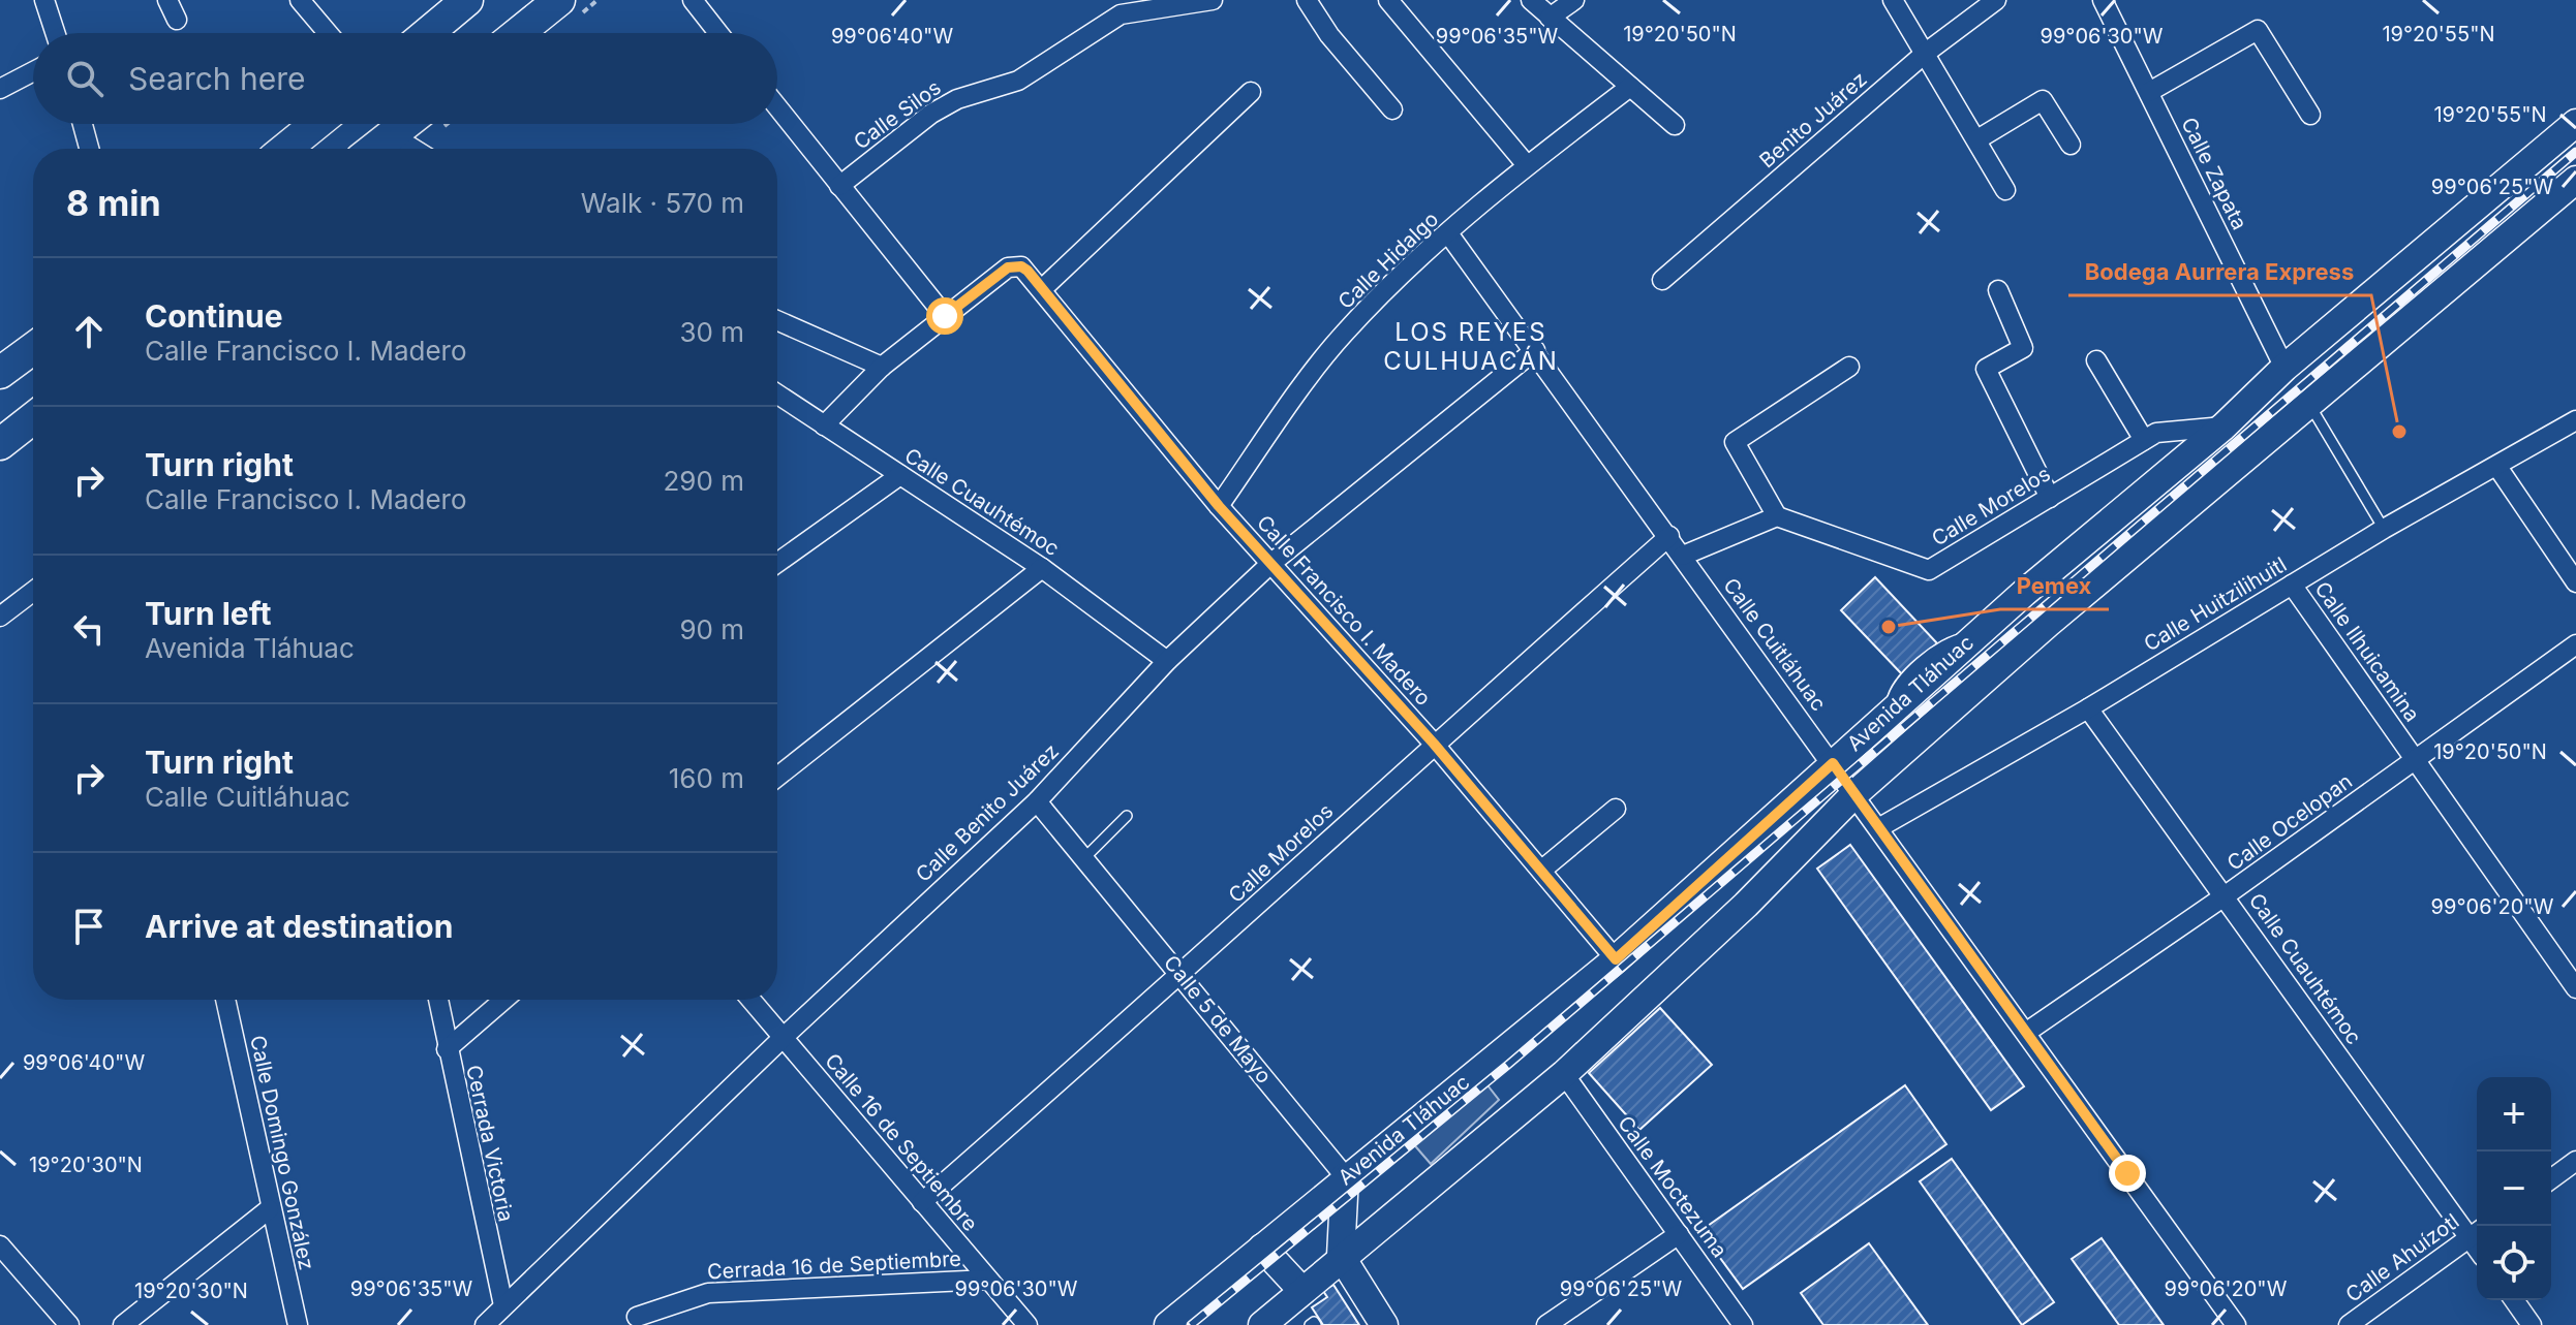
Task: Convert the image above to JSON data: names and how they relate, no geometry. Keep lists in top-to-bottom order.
{
  "streets": {
    "main road": ["Avenida Tláhuac"],
    "street": [
      "Calle Silos",
      "Benito Juárez",
      "Calle Zapata",
      "Calle Hidalgo",
      "Calle Cuauhtémoc",
      "Calle Morelos",
      "Calle Huitzilihuitl",
      "Calle Francisco I. Madero",
      "Calle Cuitláhuac",
      "Calle Ilhuicamina",
      "Calle Benito Juárez",
      "Calle Ocelopan",
      "Calle 5 de Mayo",
      "Calle 16 de Septiembre",
      "Cerrada Victoria",
      "Calle Domingo González",
      "Calle Moctezuma",
      "Calle Ahuízotl",
      "Cerrada 16 de Septiembre"
    ]
  },
  "crossings": [
    ["Calle Zapata", "Avenida Tláhuac"],
    ["Calle Hidalgo", "Calle Francisco I. Madero"],
    ["Calle Hidalgo", "Calle Cuitláhuac"],
    ["Calle Cuauhtémoc", "Calle Huitzilihuitl"],
    ["Calle Cuauhtémoc", "Calle Francisco I. Madero"],
    ["Calle Cuauhtémoc", "Calle Benito Juárez"],
    ["Calle Cuauhtémoc", "Calle Ocelopan"],
    ["Calle Cuauhtémoc", "Calle Ahuízotl"],
    ["Calle Morelos", "Calle Francisco I. Madero"],
    ["Calle Morelos", "Calle Cuitláhuac"],
    ["Calle Morelos", "Avenida Tláhuac"],
    ["Calle Morelos", "Calle 5 de Mayo"],
    ["Calle Morelos", "Calle 16 de Septiembre"],
    ["Calle Huitzilihuitl", "Calle Cuitláhuac"],
    ["Calle Huitzilihuitl", "Calle Ilhuicamina"],
    ["Calle Francisco I. Madero", "Avenida Tláhuac"],
    ["Calle Francisco I. Madero", "Calle Benito Juárez"],
    ["Calle Cuitláhuac", "Avenida Tláhuac"],
    ["Calle Cuitláhuac", "Calle Benito Juárez"],
    ["Calle Cuitláhuac", "Calle Ocelopan"],
    ["Calle Ilhuicamina", "Calle Ocelopan"],
    ["Avenida Tláhuac", "Calle 5 de Mayo"],
    ["Avenida Tláhuac", "Calle Moctezuma"],
    ["Calle Benito Juárez", "Calle 5 de Mayo"],
    ["Calle Benito Juárez", "Calle 16 de Septiembre"],
    ["Calle Benito Juárez", "Cerrada Victoria"],
    ["Calle 16 de Septiembre", "Cerrada 16 de Septiembre"]
  ],
  "districts": ["LOS REYES CULHUACÁN"],
  "places": ["Bodega Aurrera Express", "Pemex"],
  "page": {
    "search": "Search here",
    "heading": ["8 min", "Walk · 570 m"],
    "list": [
      ["Continue", "Calle Francisco I. Madero", "30 m"],
      ["Turn right", "Calle Francisco I. Madero", "290 m"],
      ["Turn left", "Avenida Tláhuac", "90 m"],
      ["Turn right", "Calle Cuitláhuac", "160 m"],
      "Arrive at destination"
    ],
    "map_buttons": ["+", "−"]
  },
  "coordinates": [
    "19°20'50\"N",
    "19°20'55\"N",
    "99°06'40\"W",
    "99°06'35\"W",
    "99°06'30\"W",
    "99°06'25\"W",
    "99°06'20\"W",
    "19°20'30\"N"
  ]
}
